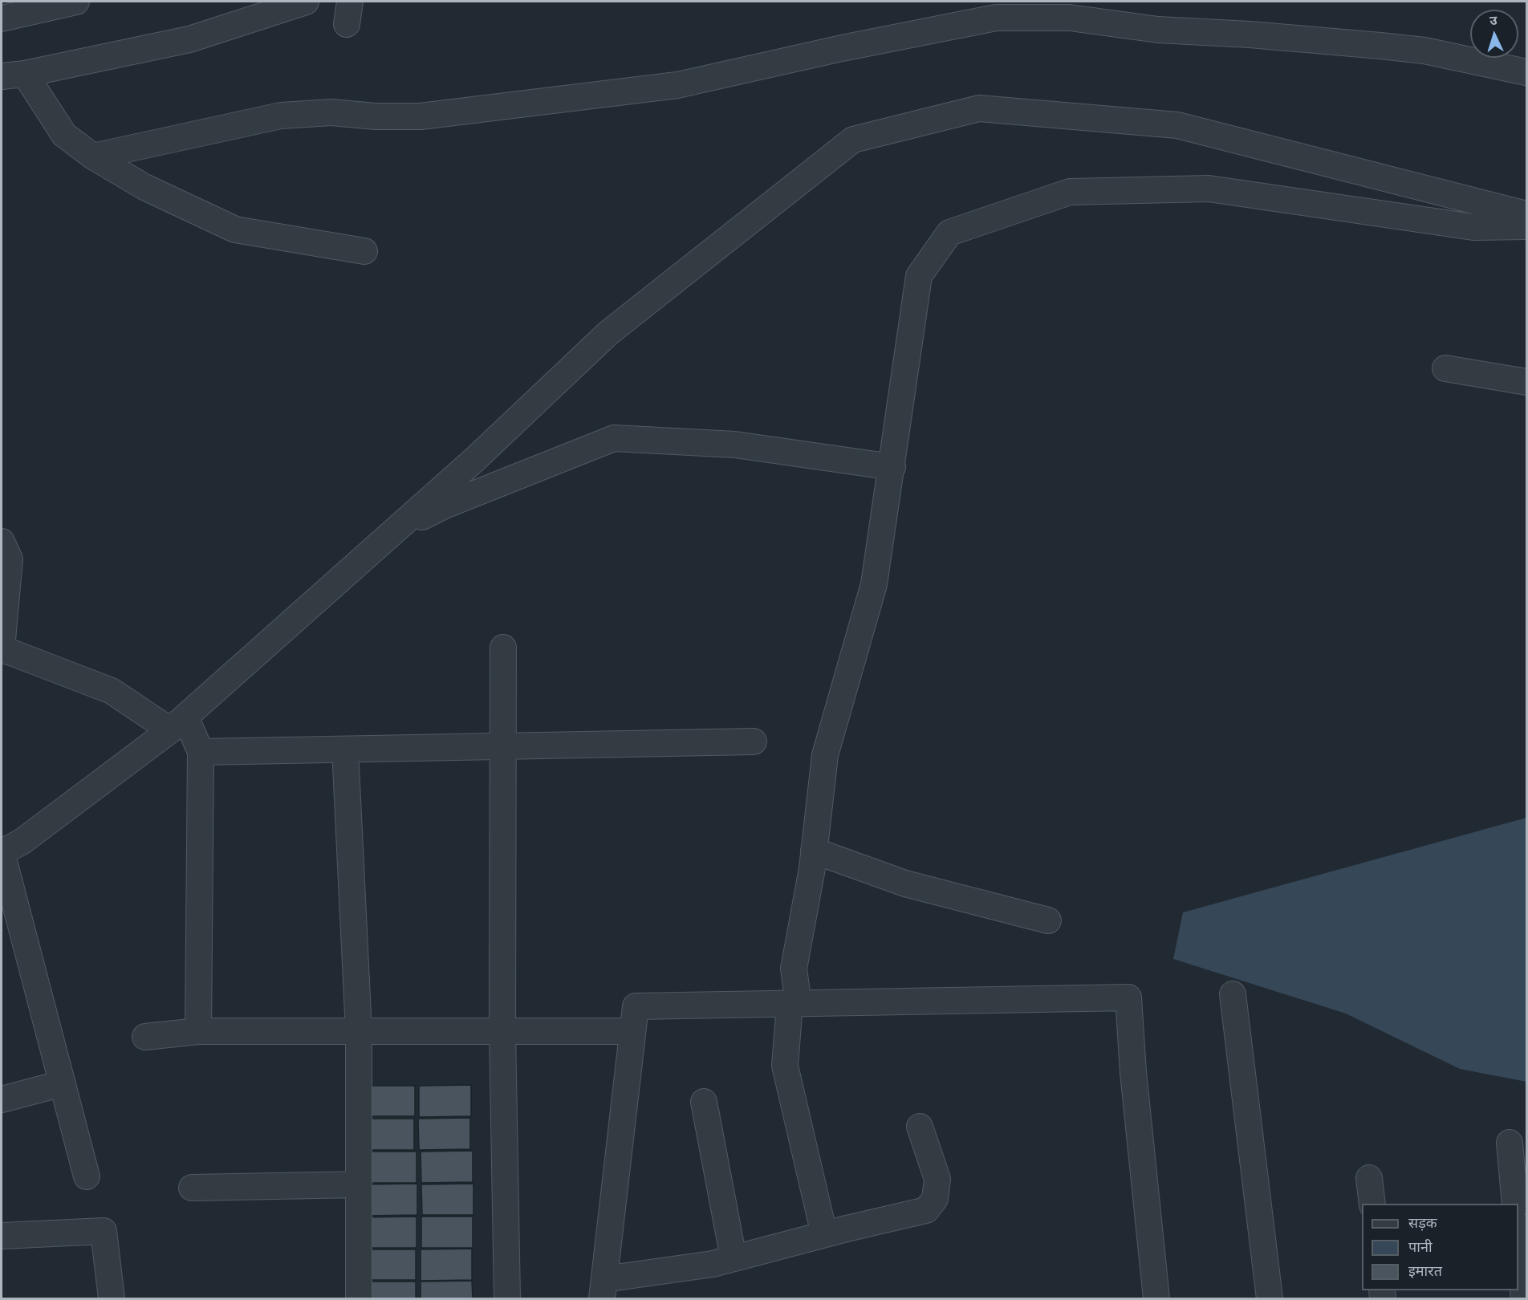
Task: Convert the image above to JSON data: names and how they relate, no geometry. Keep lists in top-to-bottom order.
{
  "legend": ["सड़क", "पानी", "इमारत"],
  "north": "top"
}
